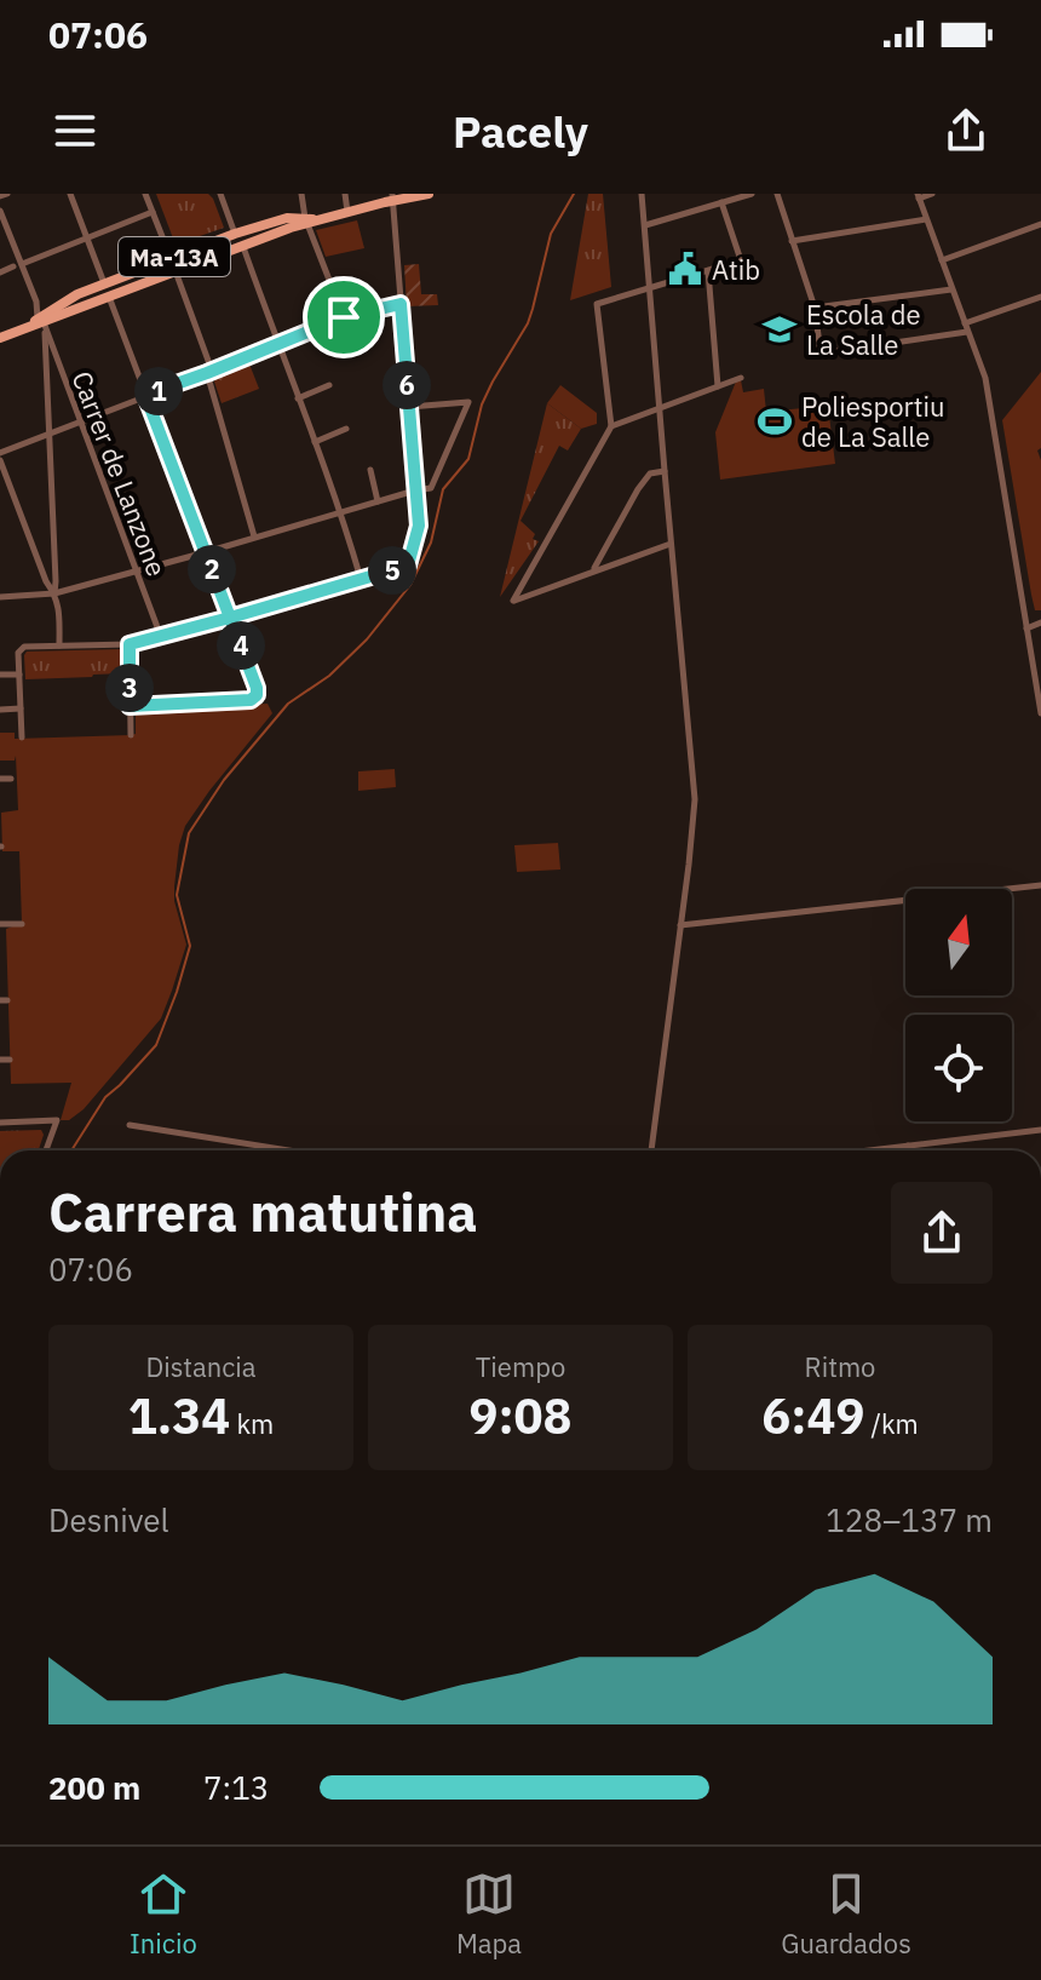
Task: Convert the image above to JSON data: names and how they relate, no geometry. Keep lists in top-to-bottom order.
{
  "streets": {
    "main road": ["Ma-13A"],
    "street": ["Carrer de Lanzone"]
  },
  "crossings": [
    ["Ma-13A", "Carrer de Lanzone"]
  ],
  "places": {
    "public building": ["Atib"],
    "school or university": ["Escola de La Salle"],
    "sports": ["Poliesportiu de La Salle"]
  },
  "north": "top",
  "page": {
    "status": "07:06",
    "header": "Pacely",
    "pins": [
      "6",
      "1",
      "2",
      "5",
      "4",
      "3"
    ],
    "heading": ["Carrera matutina", "07:06"],
    "stats": [
      ["Distancia", "1.34 km"],
      ["Tiempo", "9:08"],
      ["Ritmo", "6:49 /km"]
    ],
    "chart": ["Desnivel", "128–137 m"],
    "list": [
      {
        "name": "200 m",
        "note": "7:13"
      }
    ],
    "tabs": ["Inicio", "Mapa", "Guardados"]
  }
}
